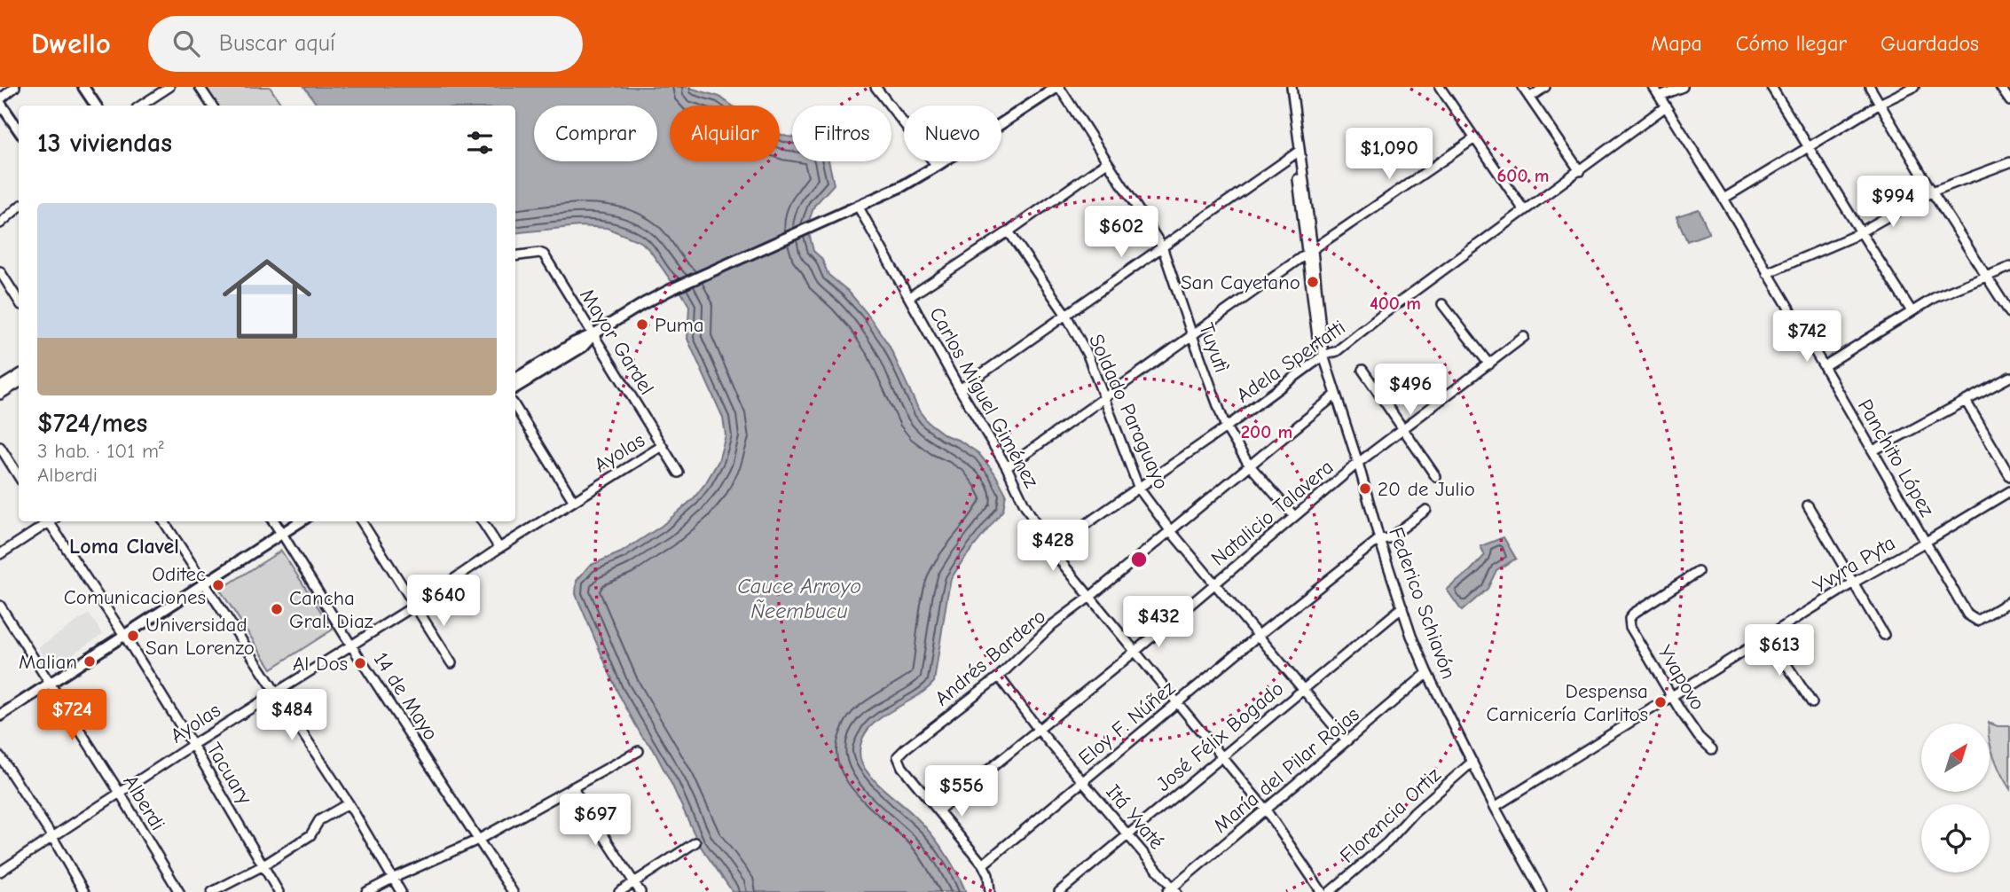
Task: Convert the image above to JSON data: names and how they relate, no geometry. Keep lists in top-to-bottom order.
{
  "streets": {
    "main road": ["14 de Mayo"],
    "street": [
      "Mayor Gardel",
      "Tuyutì",
      "Adela Spertatti",
      "Carlos Miguel Giménez",
      "Soldado Paraguayo",
      "Ayolas",
      "Panchito López",
      "Natalicio Talavera",
      "Yvyra Pyta",
      "Federico Schiavón",
      "Andrés Bardero",
      "Yvapovo",
      "Eloy F. Núñez",
      "José Félix Bogado",
      "María del Pilar Rojas",
      "Tacuary",
      "Alberdi",
      "Florencia Ortiz",
      "Itá Yvaté"
    ]
  },
  "crossings": [
    ["Mayor Gardel", "Ayolas"],
    ["Tuyutì", "Adela Spertatti"],
    ["Tuyutì", "Natalicio Talavera"],
    ["Tuyutì", "Andrés Bardero"],
    ["Adela Spertatti", "Carlos Miguel Giménez"],
    ["Adela Spertatti", "Soldado Paraguayo"],
    ["Adela Spertatti", "Panchito López"],
    ["Adela Spertatti", "Federico Schiavón"],
    ["Carlos Miguel Giménez", "Natalicio Talavera"],
    ["Carlos Miguel Giménez", "Andrés Bardero"],
    ["Carlos Miguel Giménez", "Eloy F. Núñez"],
    ["Carlos Miguel Giménez", "José Félix Bogado"],
    ["Carlos Miguel Giménez", "María del Pilar Rojas"],
    ["Soldado Paraguayo", "Natalicio Talavera"],
    ["Soldado Paraguayo", "Andrés Bardero"],
    ["Soldado Paraguayo", "Eloy F. Núñez"],
    ["Soldado Paraguayo", "José Félix Bogado"],
    ["Soldado Paraguayo", "María del Pilar Rojas"],
    ["Ayolas", "14 de Mayo"],
    ["Ayolas", "Tacuary"],
    ["Ayolas", "Alberdi"],
    ["Panchito López", "Yvyra Pyta"],
    ["Natalicio Talavera", "Federico Schiavón"],
    ["Natalicio Talavera", "Andrés Bardero"],
    ["Natalicio Talavera", "Itá Yvaté"],
    ["Yvyra Pyta", "Federico Schiavón"],
    ["Yvyra Pyta", "Yvapovo"],
    ["Federico Schiavón", "Andrés Bardero"],
    ["Federico Schiavón", "Eloy F. Núñez"],
    ["Federico Schiavón", "José Félix Bogado"],
    ["Federico Schiavón", "María del Pilar Rojas"],
    ["Federico Schiavón", "Florencia Ortiz"],
    ["Andrés Bardero", "Itá Yvaté"],
    ["Eloy F. Núñez", "Itá Yvaté"],
    ["José Félix Bogado", "Itá Yvaté"],
    ["María del Pilar Rojas", "Itá Yvaté"]
  ],
  "districts": ["Loma Clavel"],
  "water": ["Cauce Arroyo Ñeembucu"],
  "places": [
    "San Cayetano",
    "Puma",
    "20 de Julio",
    "Oditec Comunicaciones",
    "Cancha Gral. Diaz",
    "Universidad San Lorenzo",
    "Malian",
    "Al Dos",
    "Despensa Carnicería Carlitos"
  ],
  "north": "top right",
  "page": {
    "header": "Dwello",
    "search": "Buscar aquí",
    "nav": ["Mapa", "Cómo llegar", "Guardados"],
    "chip": [
      "Comprar",
      "Alquilar",
      "Filtros",
      "Nuevo"
    ],
    "heading": "13 viviendas",
    "price": [
      "$1,090",
      "$994",
      "$602",
      "$742",
      "$496",
      "$428",
      "$640",
      "$432",
      "$613",
      "$724",
      "$484",
      "$556",
      "$697"
    ],
    "list": [
      {
        "name": "$724/mes",
        "note": "3 hab. · 101 m² · Alberdi"
      }
    ]
  },
  "rings": ["600 m", "400 m", "200 m"]
}
